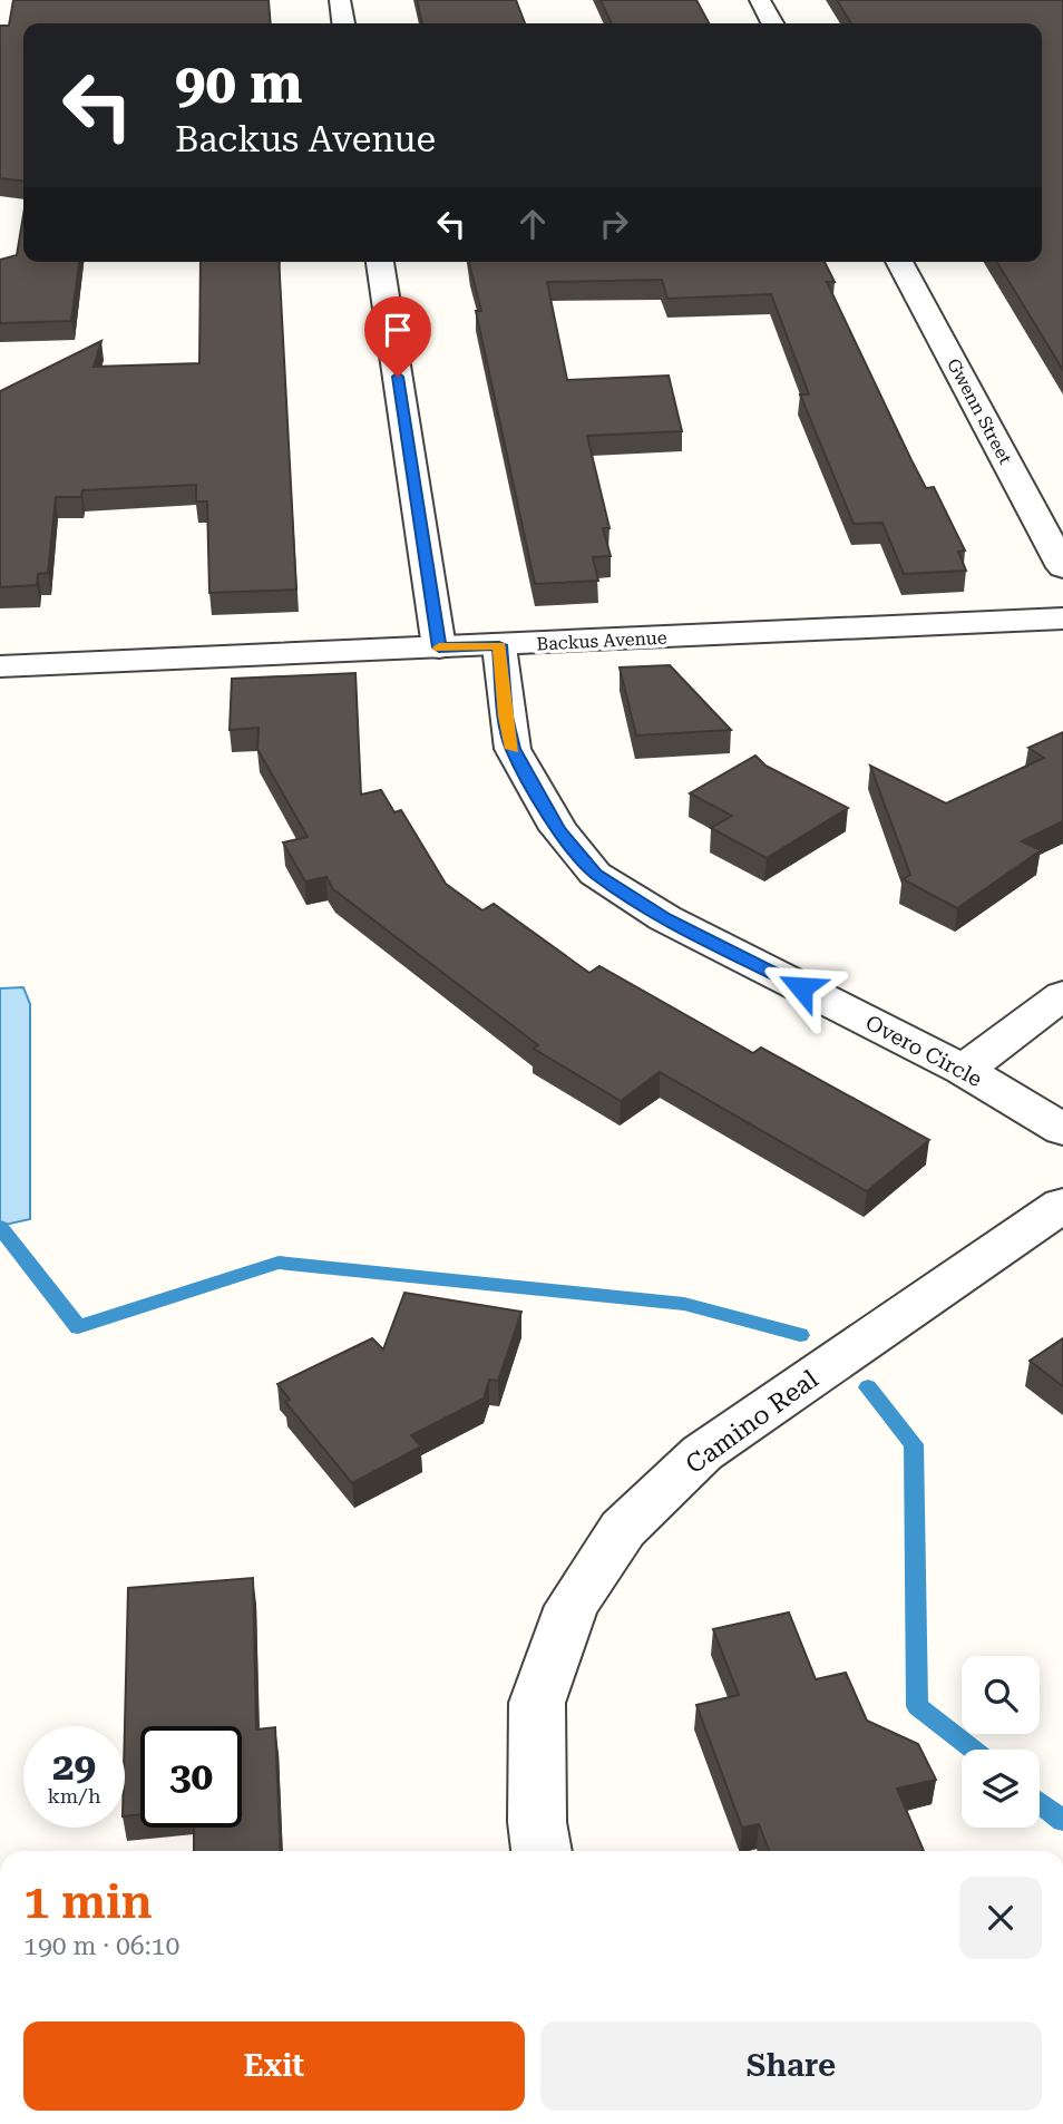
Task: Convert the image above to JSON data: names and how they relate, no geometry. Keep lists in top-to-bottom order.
{
  "streets": {
    "street": [
      "Gwenn Street",
      "Backus Avenue",
      "Overo Circle",
      "Camino Real"
    ]
  },
  "crossings": [
    ["Backus Avenue", "Overo Circle"]
  ],
  "page": {
    "turn": ["90 m", "Backus Avenue"],
    "speed": "29 km/h",
    "limit": "30",
    "heading": ["1 min", "190 m · 06:10"],
    "buttons": ["Exit", "Share"]
  }
}
